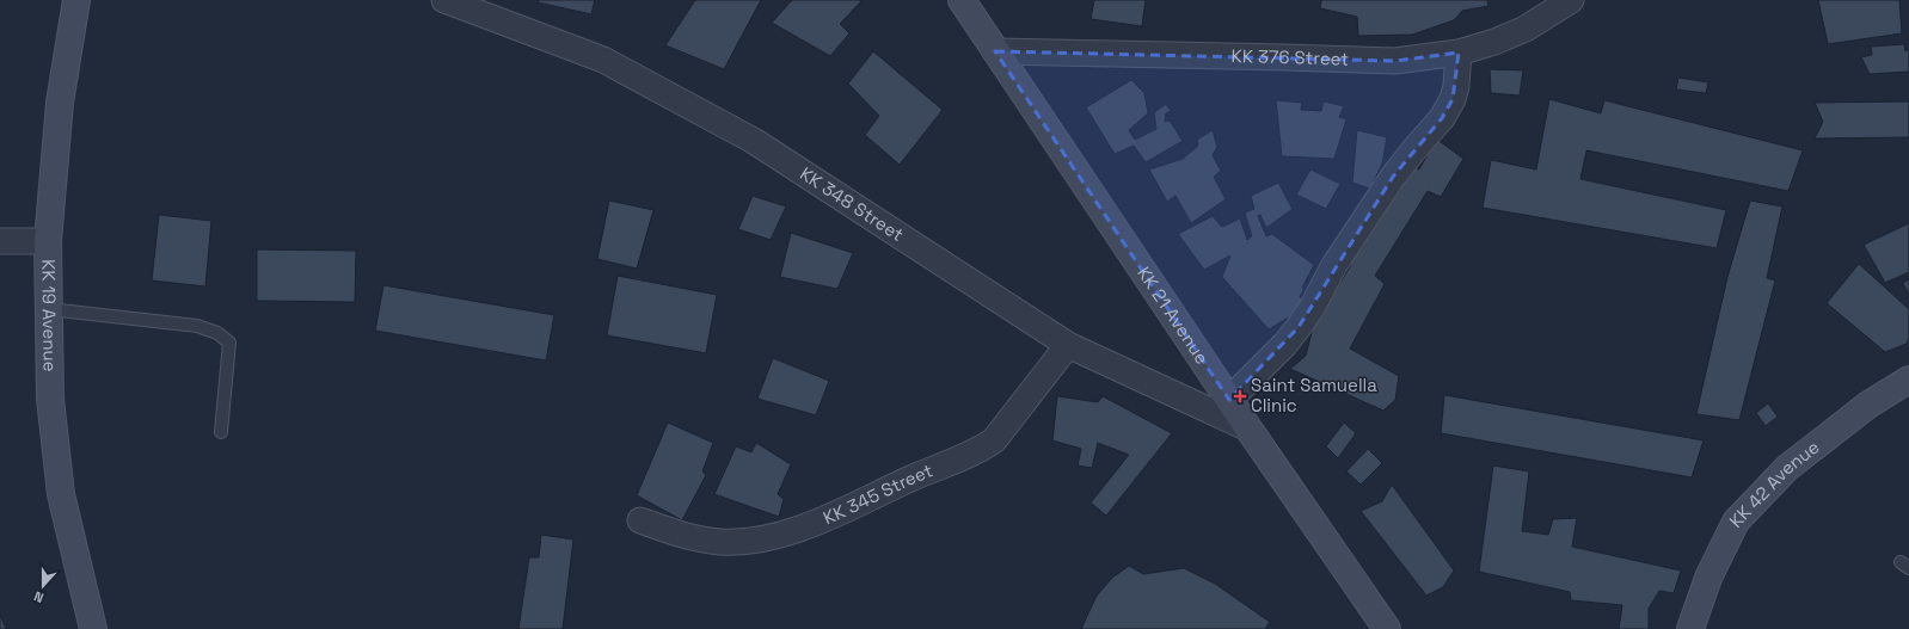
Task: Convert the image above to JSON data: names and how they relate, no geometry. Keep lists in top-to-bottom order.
{
  "streets": {
    "main road": ["KK 21 Avenue", "KK 19 Avenue", "KK 42 Avenue"],
    "street": ["KK 376 Street", "KK 348 Street", "KK 345 Street"]
  },
  "crossings": [
    ["KK 376 Street", "KK 21 Avenue"],
    ["KK 348 Street", "KK 21 Avenue"],
    ["KK 348 Street", "KK 345 Street"]
  ],
  "places": {
    "health": ["Saint Samuella Clinic"]
  },
  "north": "bottom"
}
